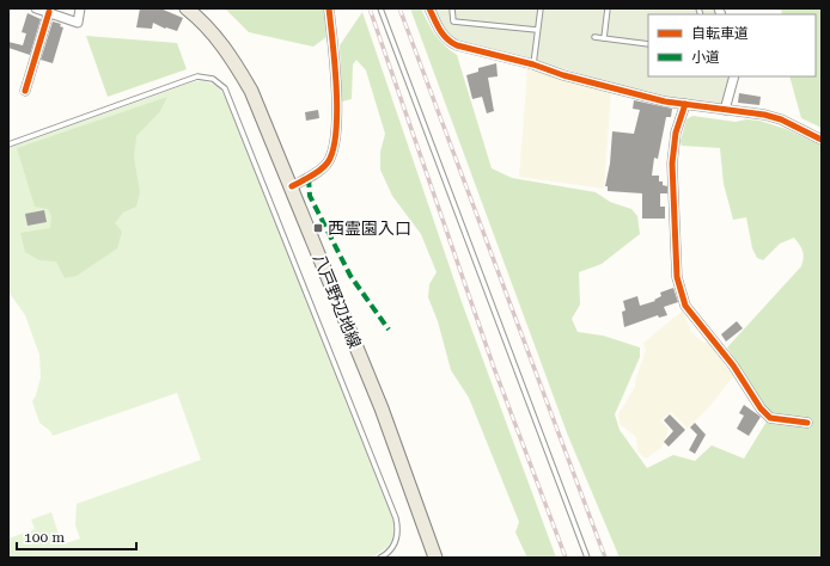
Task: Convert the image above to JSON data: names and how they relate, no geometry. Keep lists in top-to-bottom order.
{
  "streets": {
    "main road": ["八戸野辺地線"]
  },
  "places": {
    "transit": ["西霊園入口"]
  },
  "legend": ["自転車道", "小道"],
  "scale_bar": "100 m"
}
